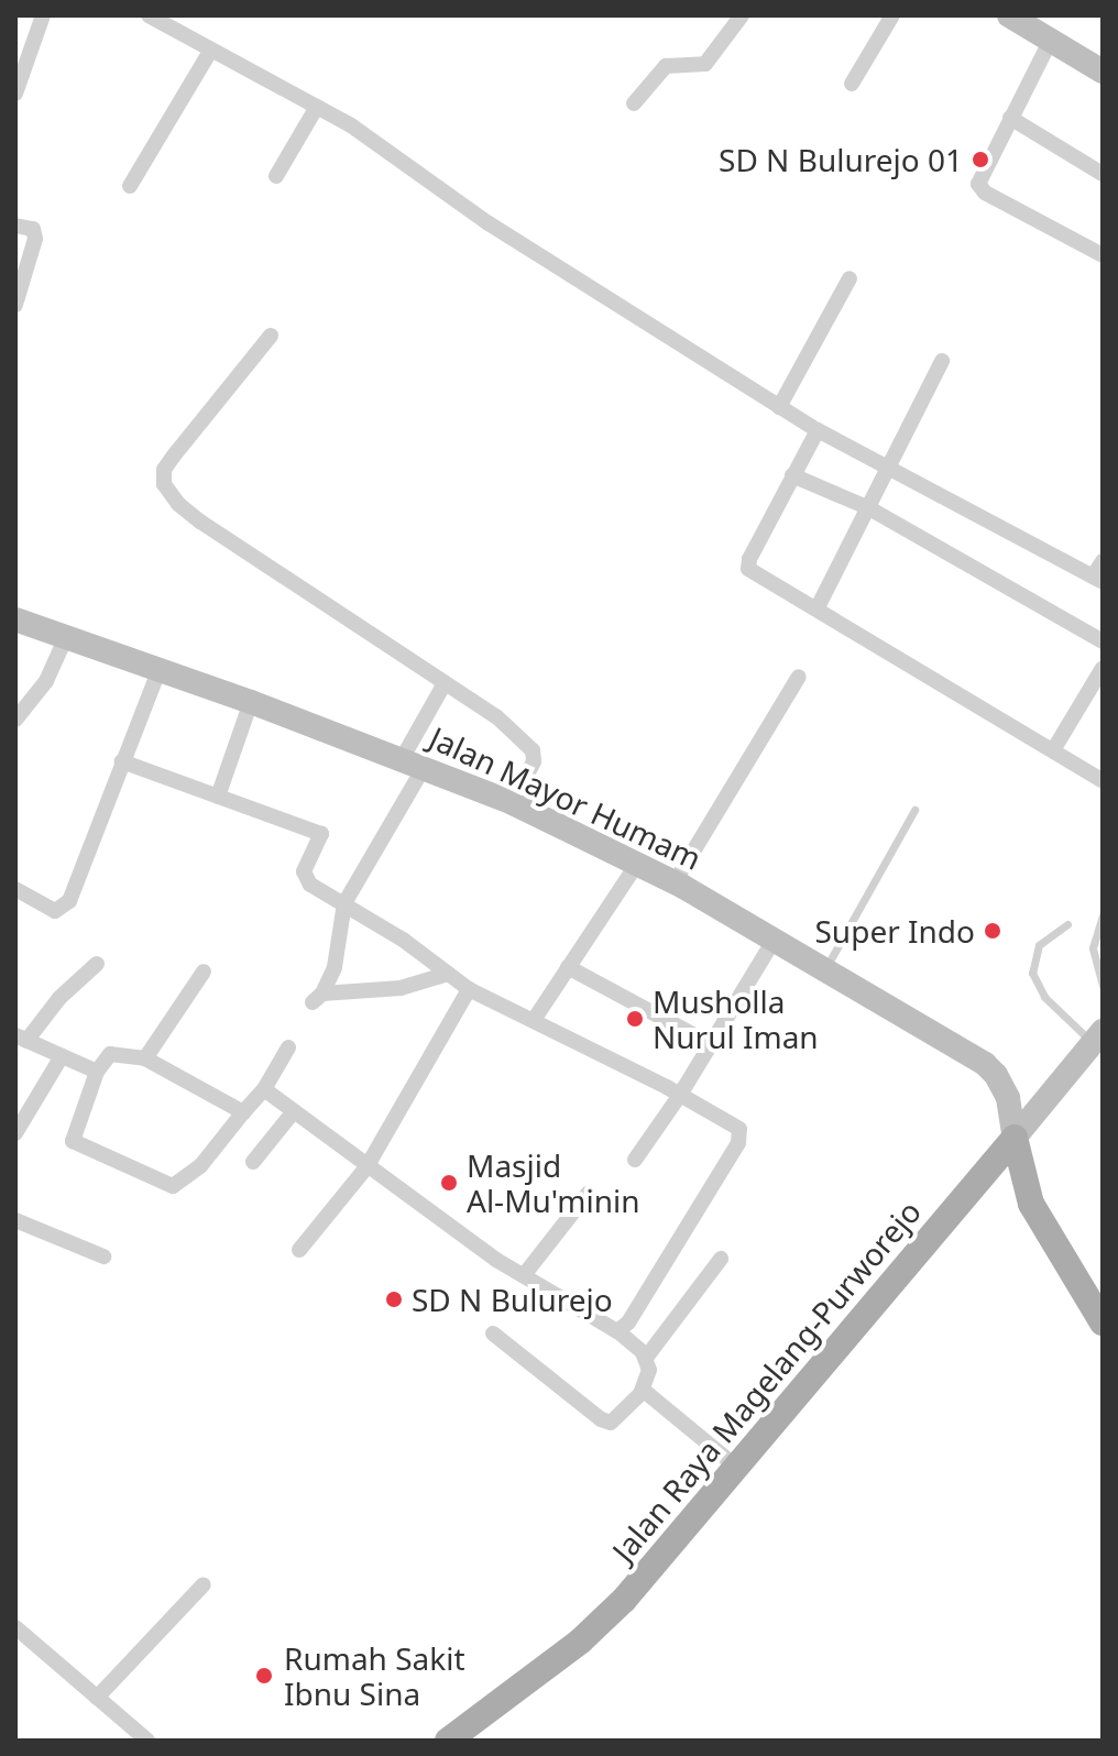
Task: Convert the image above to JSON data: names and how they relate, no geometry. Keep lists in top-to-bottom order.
{
  "streets": {
    "main road": ["Jalan Mayor Humam", "Jalan Raya Magelang-Purworejo"]
  },
  "crossings": [
    ["Jalan Mayor Humam", "Jalan Raya Magelang-Purworejo"]
  ],
  "places": [
    "SD N Bulurejo 01",
    "Super Indo",
    "Musholla Nurul Iman",
    "Masjid Al-Mu'minin",
    "SD N Bulurejo",
    "Rumah Sakit Ibnu Sina"
  ]
}
